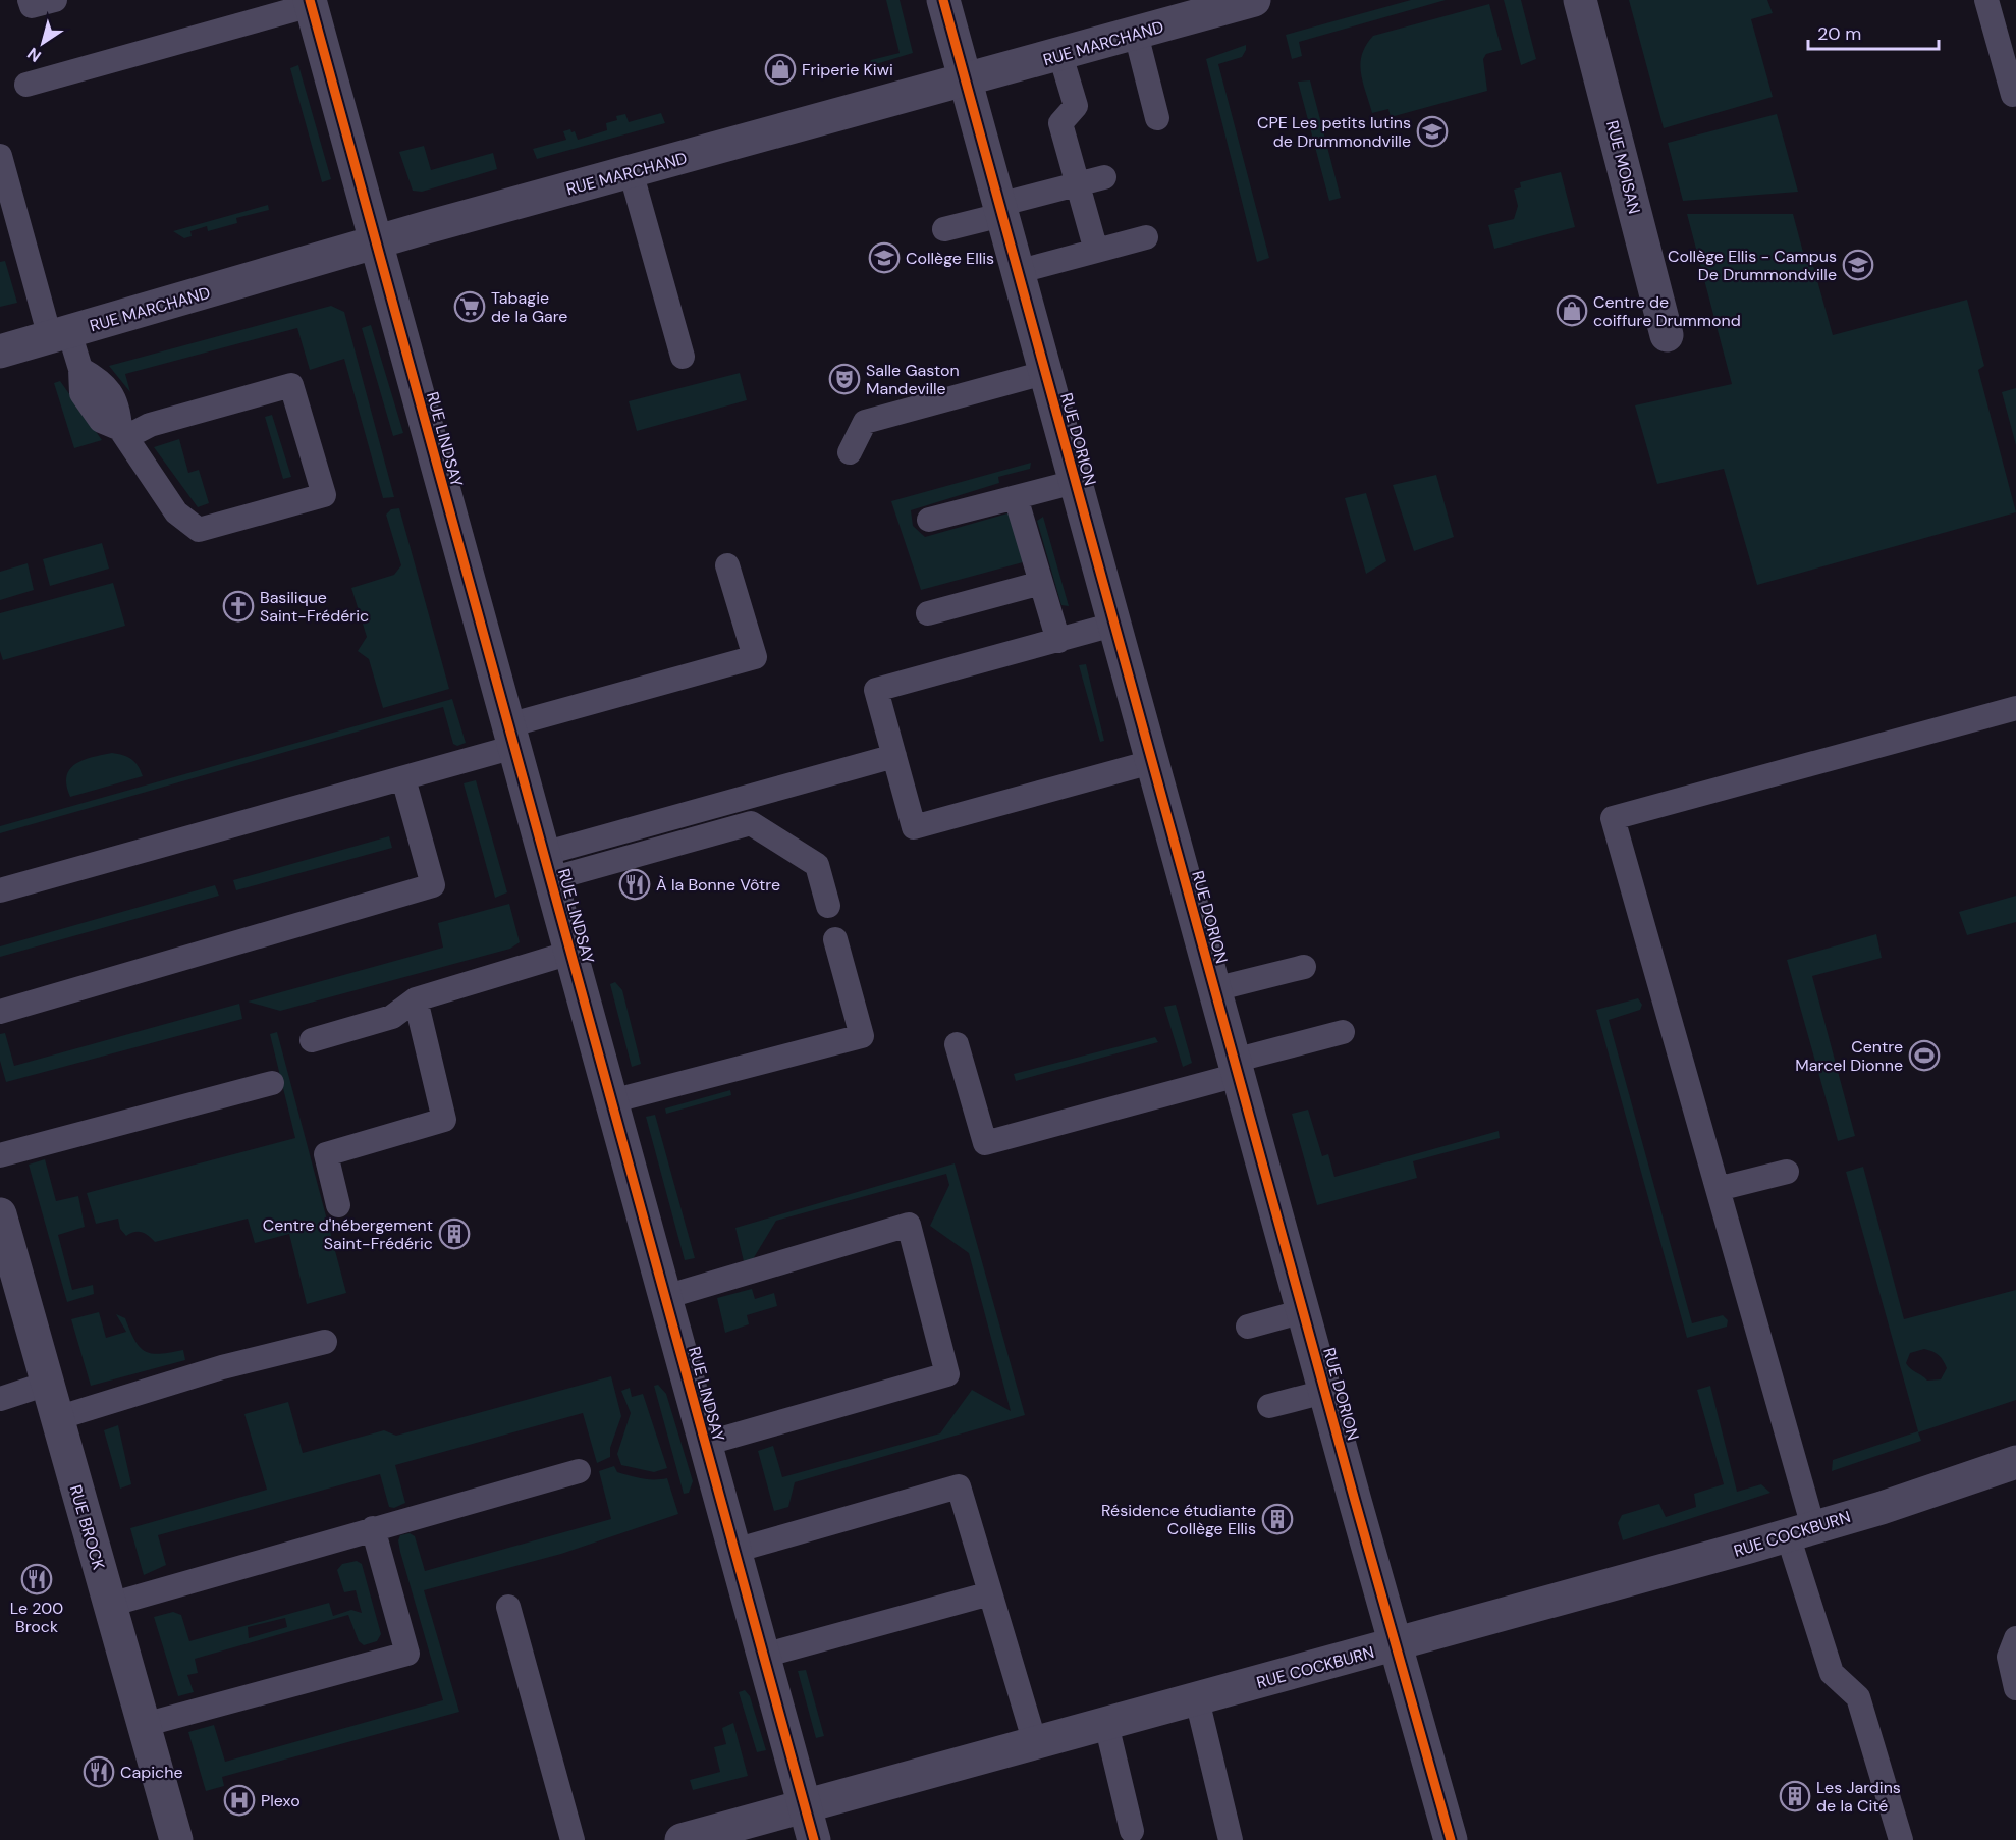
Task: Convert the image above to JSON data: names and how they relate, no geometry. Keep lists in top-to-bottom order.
{
  "streets": {
    "street": [
      "RUE MARCHAND",
      "RUE MOISAN",
      "RUE LINDSAY",
      "RUE DORION",
      "RUE BROCK",
      "RUE COCKBURN"
    ]
  },
  "crossings": [
    ["RUE MARCHAND", "RUE LINDSAY"],
    ["RUE MARCHAND", "RUE DORION"],
    ["RUE LINDSAY", "RUE COCKBURN"],
    ["RUE DORION", "RUE COCKBURN"]
  ],
  "places": {
    "shop": ["Friperie Kiwi", "Centre de coiffure Drummond"],
    "school or university": ["CPE Les petits lutins de Drummondville", "Collège Ellis", "Collège Ellis - Campus De Drummondville"],
    "supermarket": ["Tabagie de la Gare"],
    "theatre": ["Salle Gaston Mandeville"],
    "church": ["Basilique Saint-Frédéric"],
    "restaurant": ["À la Bonne Vôtre", "Le 200 Brock", "Capiche"],
    "sports": ["Centre Marcel Dionne"],
    "building": ["Centre d'hébergement Saint-Frédéric", "Résidence étudiante Collège Ellis", "Les Jardins de la Cité"],
    "hospital": ["Plexo"]
  },
  "scale_bar": "20 m",
  "north": "bottom left"
}
